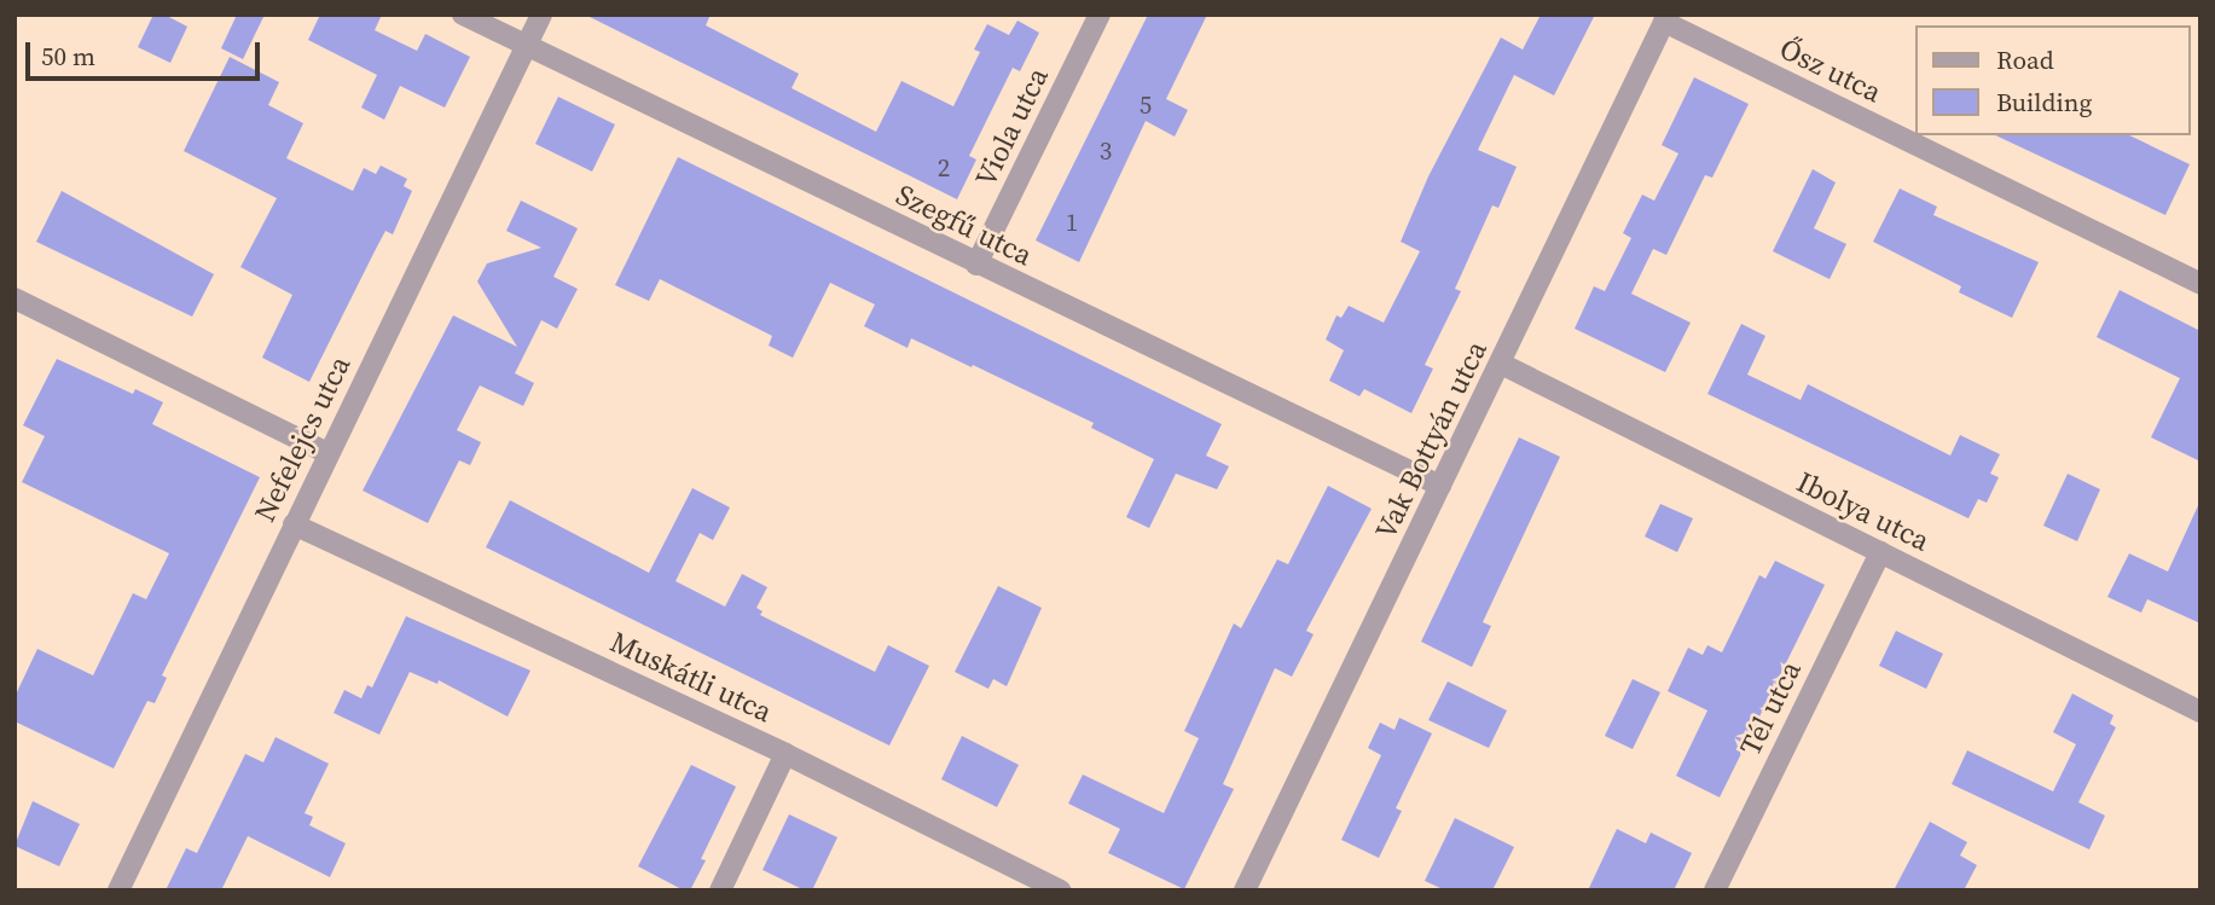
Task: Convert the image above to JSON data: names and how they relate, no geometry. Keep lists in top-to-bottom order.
{
  "streets": {
    "street": [
      "Ősz utca",
      "Viola utca",
      "Szegfű utca",
      "Nefelejcs utca",
      "Vak Bottyán utca",
      "Ibolya utca",
      "Muskátli utca",
      "Tél utca"
    ]
  },
  "crossings": [
    ["Ősz utca", "Vak Bottyán utca"],
    ["Viola utca", "Szegfű utca"],
    ["Szegfű utca", "Nefelejcs utca"],
    ["Szegfű utca", "Vak Bottyán utca"],
    ["Nefelejcs utca", "Muskátli utca"],
    ["Vak Bottyán utca", "Ibolya utca"],
    ["Ibolya utca", "Tél utca"]
  ],
  "house_numbers": [
    "5",
    "3",
    "2",
    "1"
  ],
  "legend": ["Road", "Building"],
  "scale_bar": "50 m"
}
